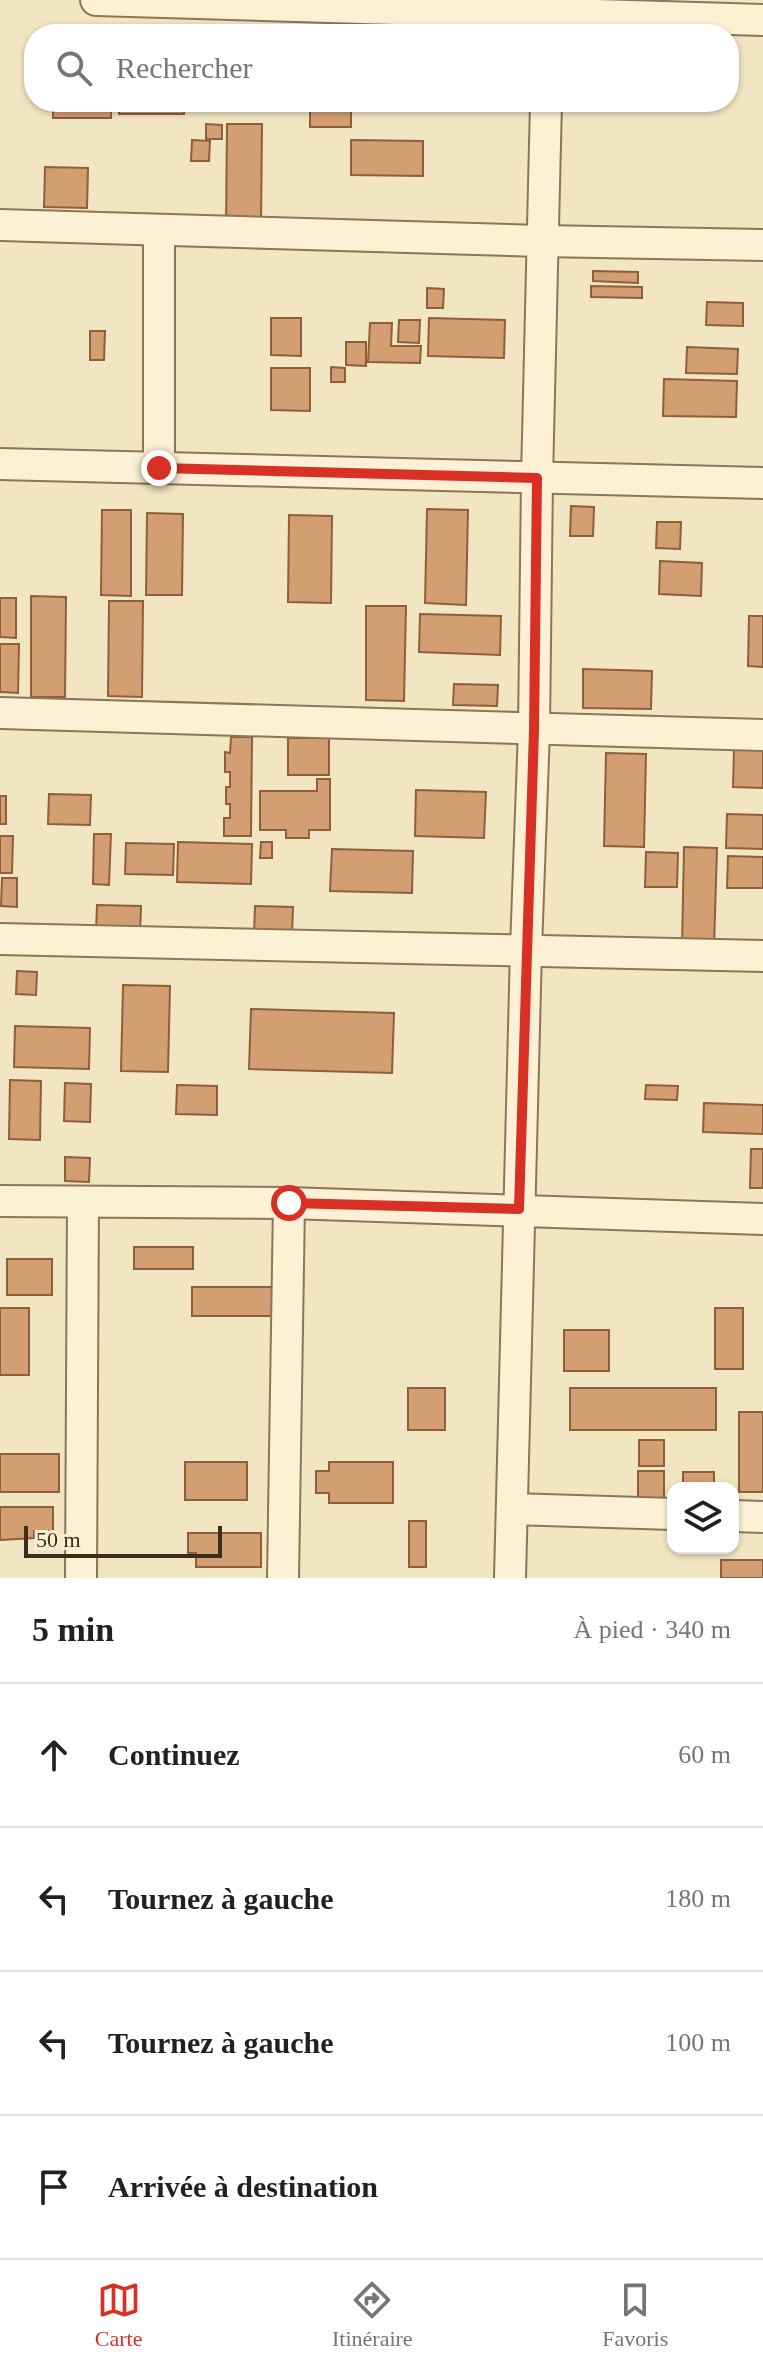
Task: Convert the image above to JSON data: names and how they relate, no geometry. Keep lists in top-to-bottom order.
{
  "scale_bar": "50 m",
  "page": {
    "search": "Rechercher",
    "scale": "50 m",
    "heading": ["5 min", "À pied · 340 m"],
    "list": [
      ["Continuez", "60 m"],
      ["Tournez à gauche", "180 m"],
      ["Tournez à gauche", "100 m"],
      "Arrivée à destination"
    ],
    "nav": ["Carte", "Itinéraire", "Favoris"]
  }
}
